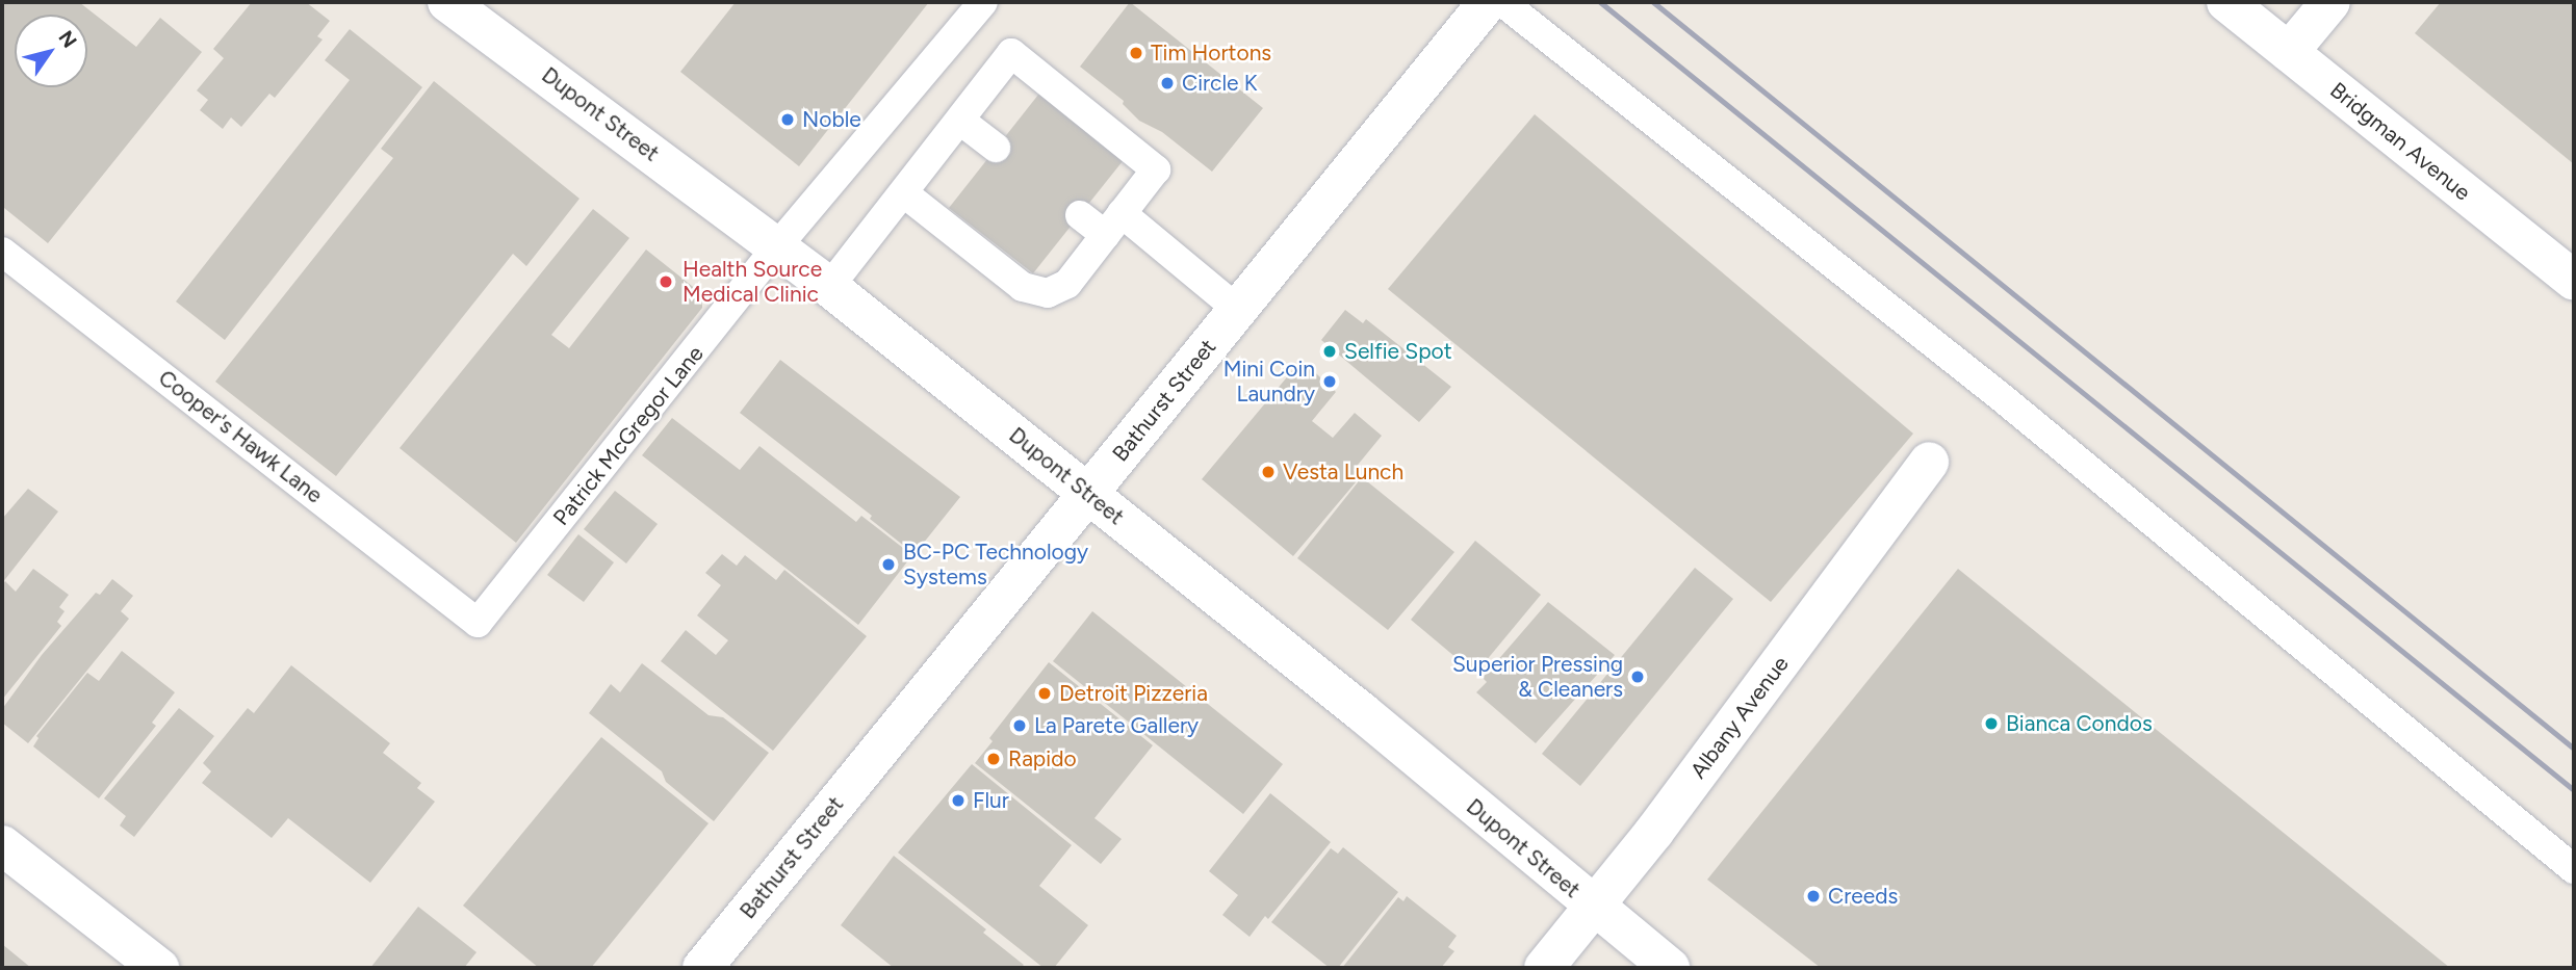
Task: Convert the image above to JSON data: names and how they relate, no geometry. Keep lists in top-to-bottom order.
{
  "streets": {
    "main road": [
      "Dupont Street",
      "Bridgman Avenue",
      "Bathurst Street",
      "Albany Avenue"
    ],
    "lane": ["Patrick McGregor Lane", "Cooper's Hawk Lane"]
  },
  "crossings": [
    ["Dupont Street", "Bathurst Street"],
    ["Dupont Street", "Patrick McGregor Lane"],
    ["Dupont Street", "Albany Avenue"],
    ["Patrick McGregor Lane", "Cooper's Hawk Lane"]
  ],
  "places": [
    "Tim Hortons",
    "Circle K",
    "Noble",
    "Health Source Medical Clinic",
    "Selfie Spot",
    "Mini Coin Laundry",
    "Vesta Lunch",
    "BC-PC Technology Systems",
    "Superior Pressing & Cleaners",
    "Detroit Pizzeria",
    "Bianca Condos",
    "La Parete Gallery",
    "Rapido",
    "Flur",
    "Creeds"
  ],
  "north": "top right"
}
